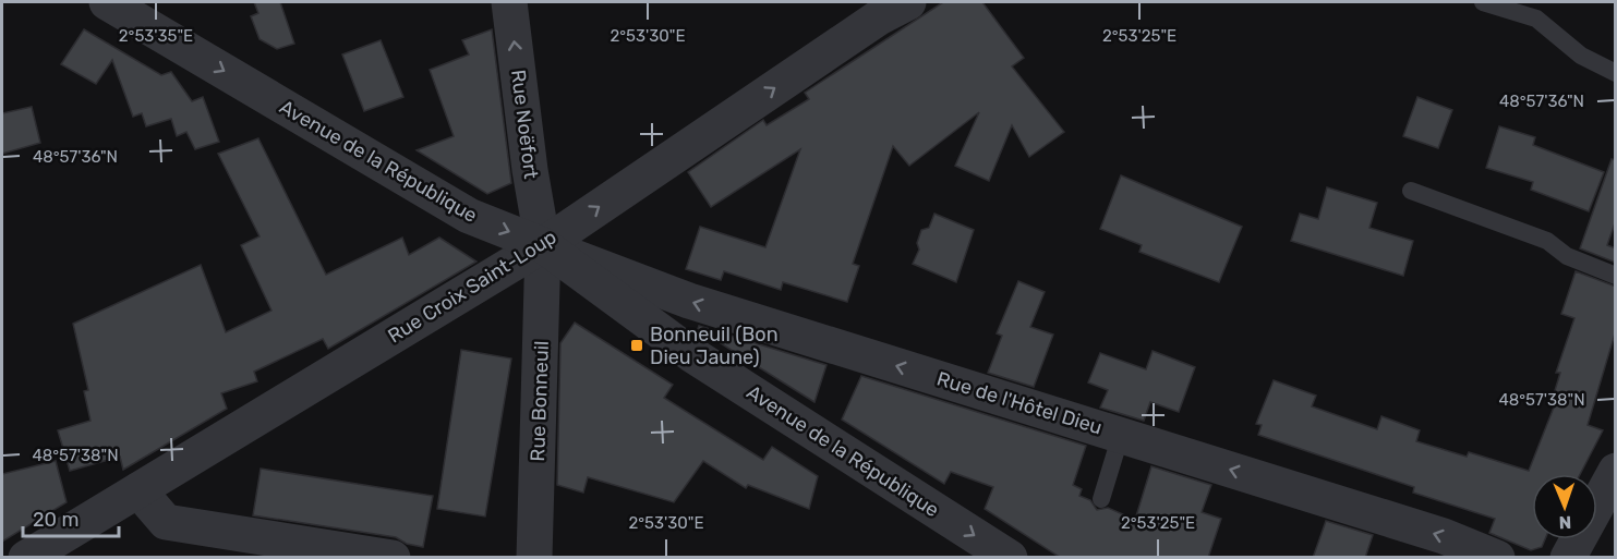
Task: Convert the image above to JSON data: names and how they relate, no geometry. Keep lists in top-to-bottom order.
{
  "streets": {
    "street": [
      "Rue Noëfort",
      "Avenue de la République",
      "Rue Croix Saint-Loup",
      "Rue Bonneuil",
      "Rue de l'Hôtel Dieu"
    ]
  },
  "crossings": [
    ["Rue Noëfort", "Avenue de la République"],
    ["Rue Noëfort", "Rue Croix Saint-Loup"],
    ["Rue Noëfort", "Rue Bonneuil"],
    ["Rue Noëfort", "Rue de l'Hôtel Dieu"],
    ["Avenue de la République", "Rue Croix Saint-Loup"],
    ["Avenue de la République", "Rue Bonneuil"],
    ["Avenue de la République", "Rue de l'Hôtel Dieu"],
    ["Rue Croix Saint-Loup", "Rue Bonneuil"],
    ["Rue Croix Saint-Loup", "Rue de l'Hôtel Dieu"],
    ["Rue Bonneuil", "Rue de l'Hôtel Dieu"]
  ],
  "one_way": [
    "Rue Noëfort",
    "Avenue de la République",
    "Rue Croix Saint-Loup",
    "Rue de l'Hôtel Dieu"
  ],
  "places": {
    "transit": ["Bonneuil (Bon Dieu Jaune)"]
  },
  "scale_bar": "20 m",
  "north": "bottom",
  "coordinates": [
    "2°53'35\"E",
    "2°53'30\"E",
    "2°53'25\"E",
    "48°57'36\"N",
    "48°57'38\"N"
  ]
}
